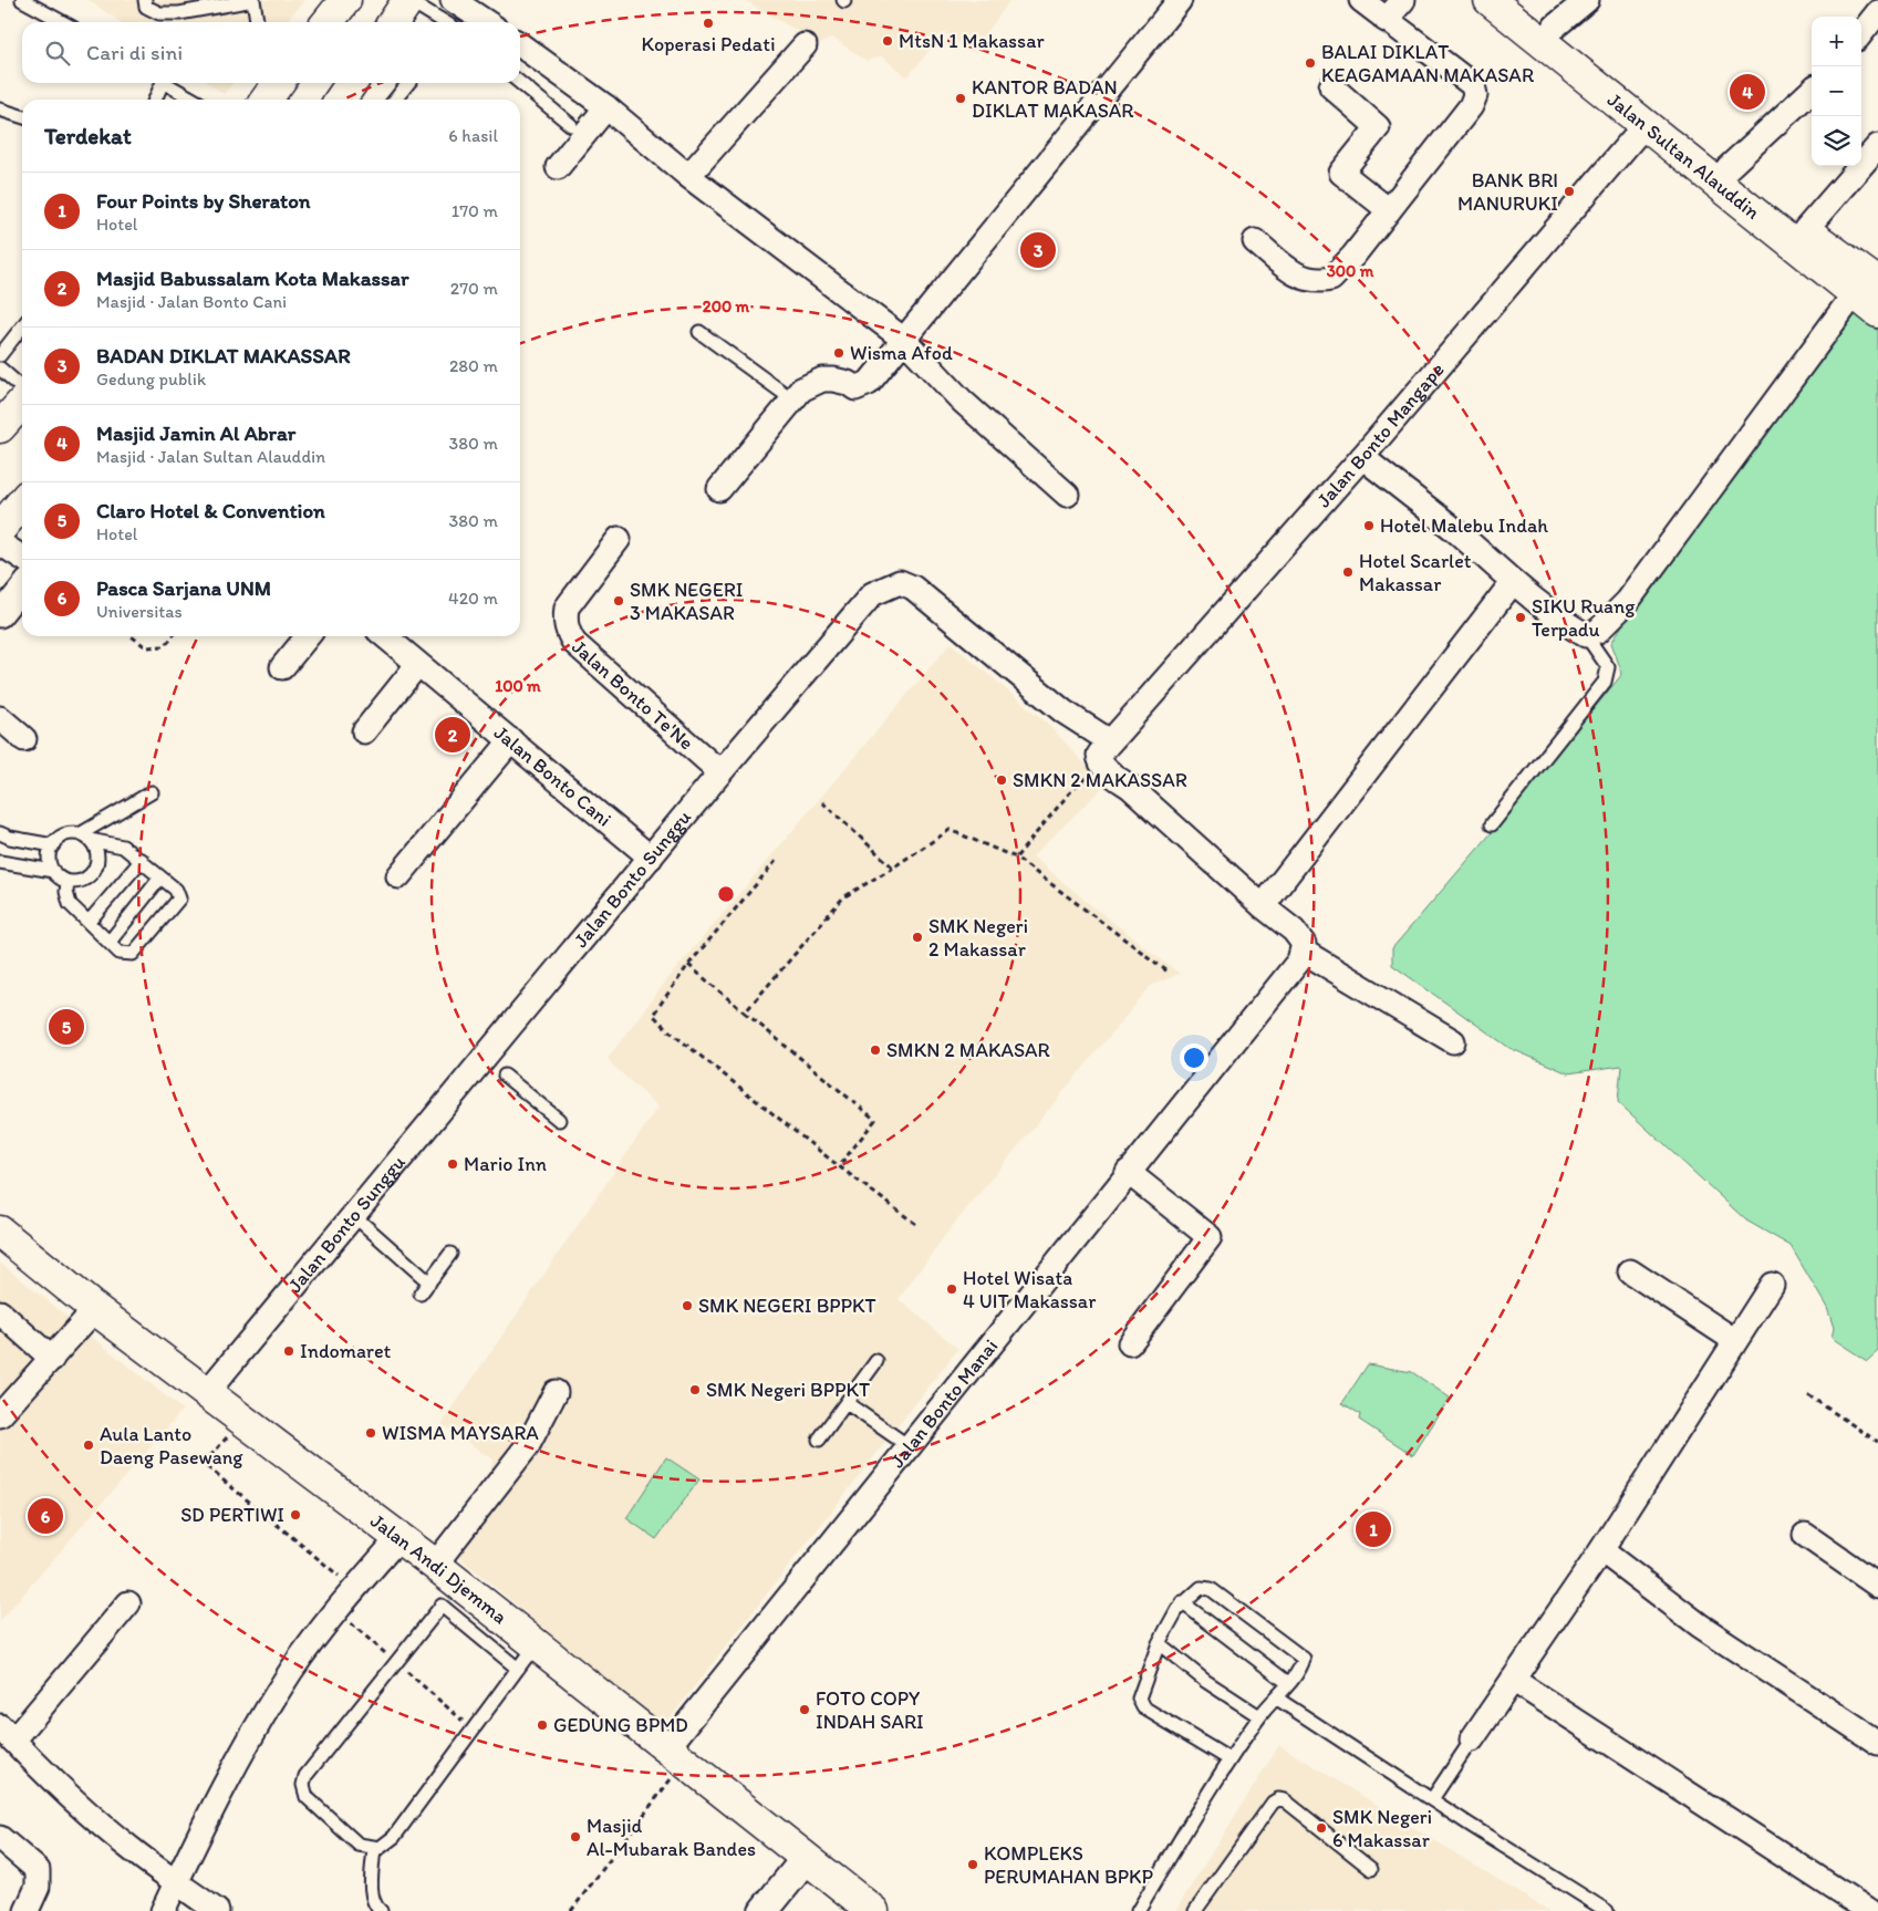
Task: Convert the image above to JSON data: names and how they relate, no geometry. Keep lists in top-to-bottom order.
{
  "streets": {
    "main road": ["Jalan Sultan Alauddin", "Jalan Andi Djemma"],
    "street": [
      "Jalan Bonto Mangape",
      "Jalan Bonto Te'Ne",
      "Jalan Bonto Cani",
      "Jalan Bonto Sunggu",
      "Jalan Bonto Manai"
    ]
  },
  "crossings": [
    ["Jalan Sultan Alauddin", "Jalan Bonto Mangape"],
    ["Jalan Bonto Mangape", "Jalan Bonto Sunggu"],
    ["Jalan Bonto Te'Ne", "Jalan Bonto Sunggu"],
    ["Jalan Bonto Cani", "Jalan Bonto Sunggu"],
    ["Jalan Bonto Sunggu", "Jalan Andi Djemma"],
    ["Jalan Bonto Manai", "Jalan Andi Djemma"]
  ],
  "places": [
    "Koperasi Pedati",
    "MtsN 1 Makassar",
    "BALAI DIKLAT KEAGAMAAN MAKASAR",
    "KANTOR BADAN DIKLAT MAKASAR",
    "BANK BRI MANURUKI",
    "Wisma Afod",
    "Hotel Malebu Indah",
    "Hotel Scarlet Makassar",
    "SMK NEGERI 3 MAKASAR",
    "SIKU Ruang Terpadu",
    "SMKN 2 MAKASSAR",
    "SMK Negeri 2 Makassar",
    "SMKN 2 MAKASAR",
    "Mario Inn",
    "Hotel Wisata 4 UIT Makassar",
    "SMK NEGERI BPPKT",
    "Indomaret",
    "SMK Negeri BPPKT",
    "WISMA MAYSARA",
    "Aula Lanto Daeng Pasewang",
    "SD PERTIWI",
    "FOTO COPY INDAH SARI",
    "GEDUNG BPMD",
    "SMK Negeri 6 Makassar",
    "Masjid Al-Mubarak Bandes",
    "KOMPLEKS PERUMAHAN BPKP"
  ],
  "page": {
    "map_buttons": ["+", "−"],
    "search": "Cari di sini",
    "pins": [
      "4",
      "3",
      "2",
      "5",
      "6",
      "1"
    ],
    "heading": ["Terdekat", "6 hasil"],
    "list": [
      {
        "mark": "1",
        "name": "Four Points by Sheraton",
        "note": "Hotel",
        "value": "170 m"
      },
      {
        "mark": "2",
        "name": "Masjid Babussalam Kota Makassar",
        "note": "Masjid · Jalan Bonto Cani",
        "value": "270 m"
      },
      {
        "mark": "3",
        "name": "BADAN DIKLAT MAKASSAR",
        "note": "Gedung publik",
        "value": "280 m"
      },
      {
        "mark": "4",
        "name": "Masjid Jamin Al Abrar",
        "note": "Masjid · Jalan Sultan Alauddin",
        "value": "380 m"
      },
      {
        "mark": "5",
        "name": "Claro Hotel & Convention",
        "note": "Hotel",
        "value": "380 m"
      },
      {
        "mark": "6",
        "name": "Pasca Sarjana UNM",
        "note": "Universitas",
        "value": "420 m"
      }
    ]
  },
  "rings": ["300 m", "200 m", "100 m"]
}
